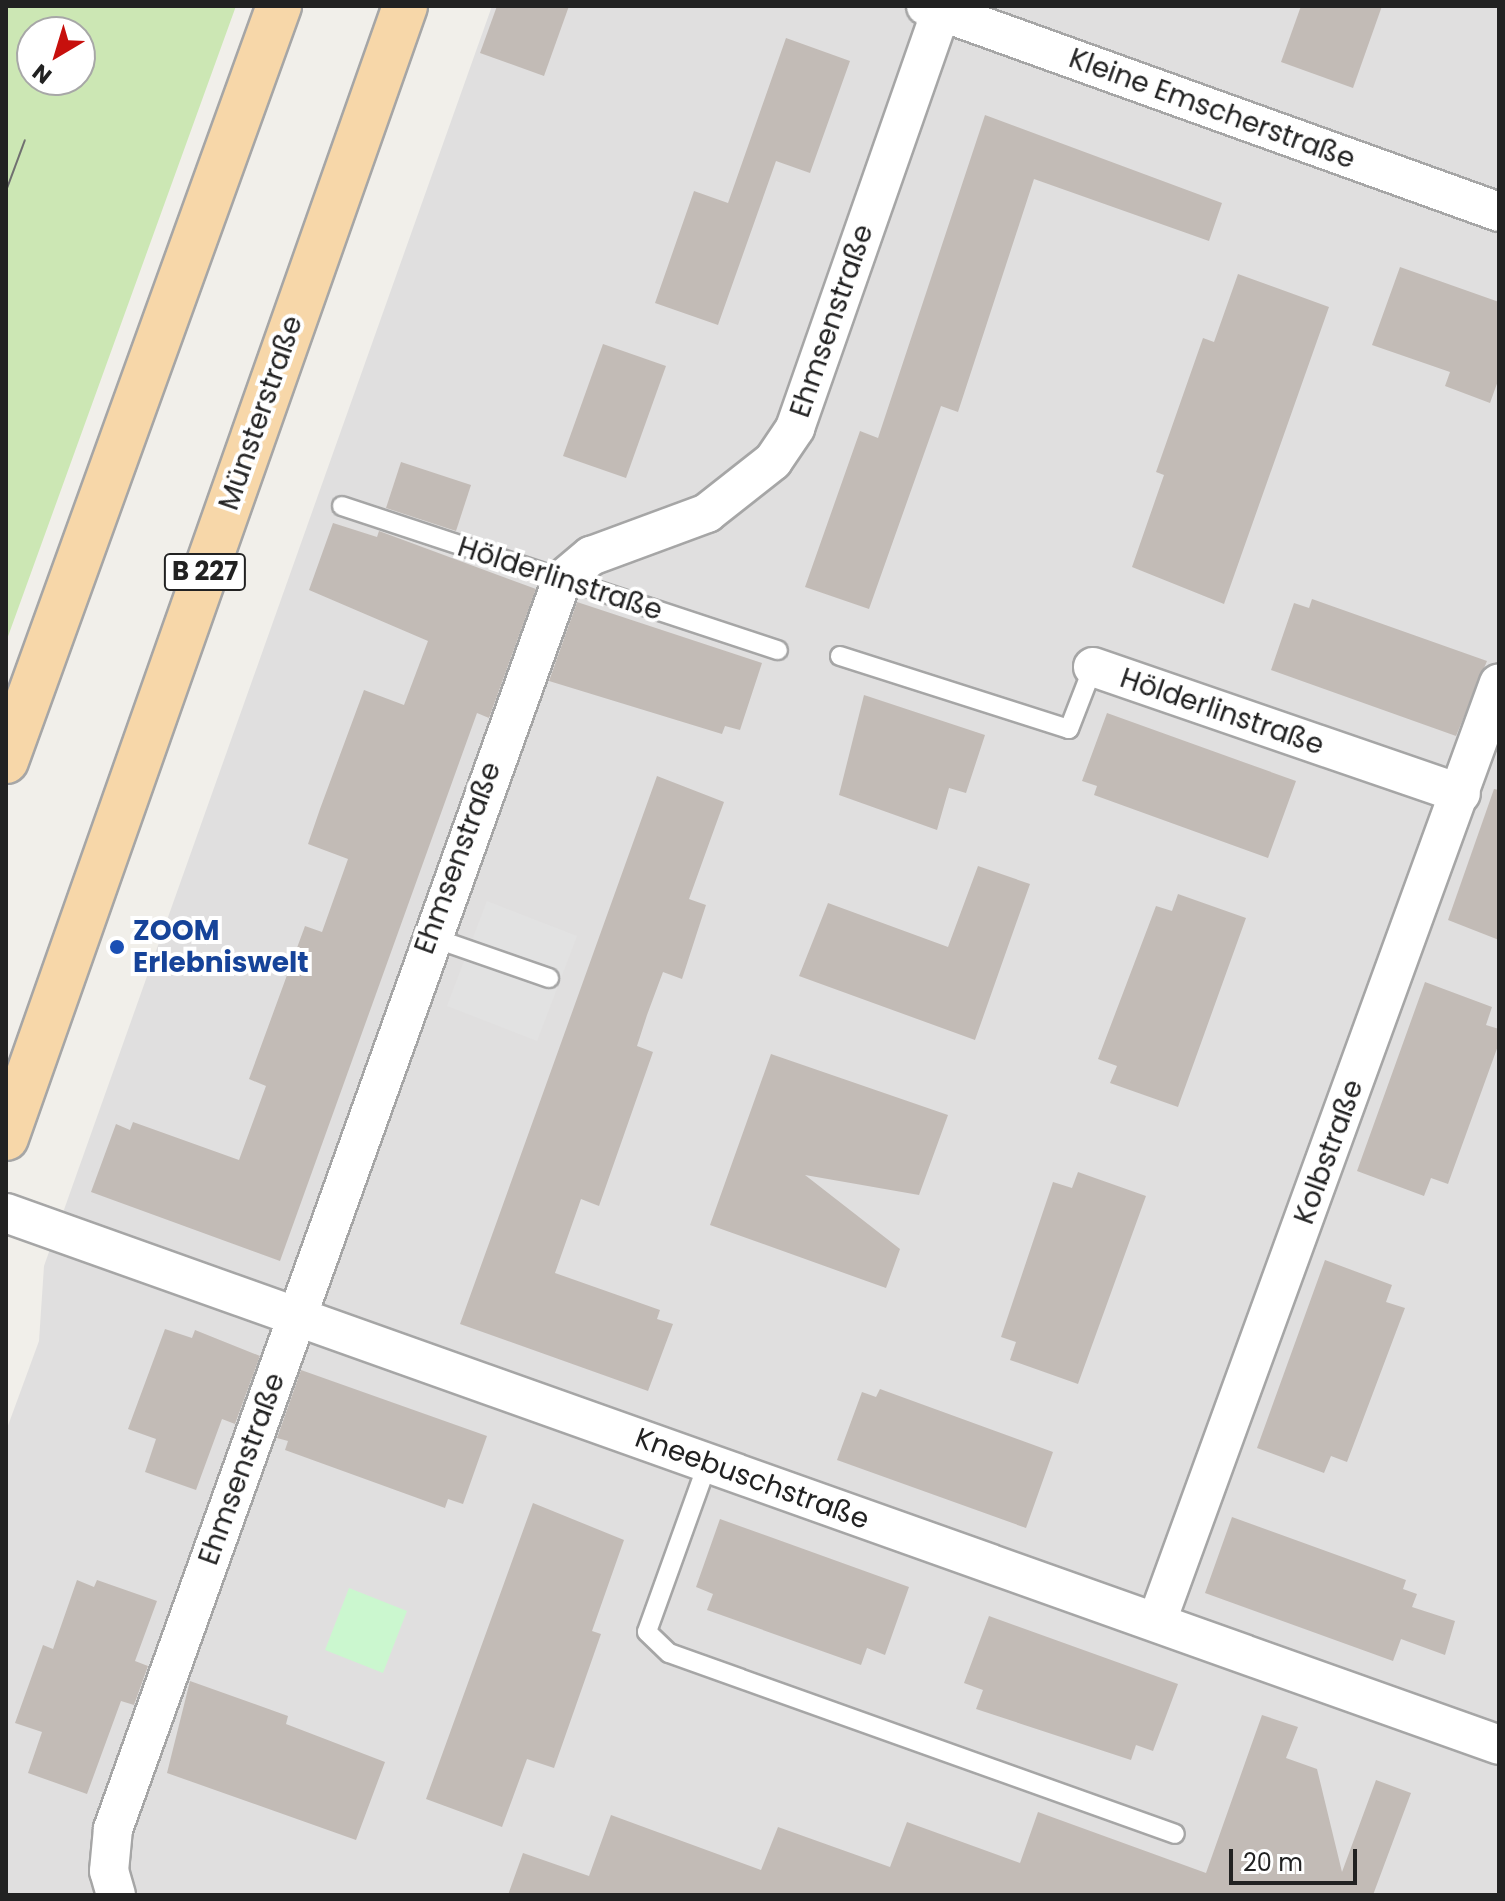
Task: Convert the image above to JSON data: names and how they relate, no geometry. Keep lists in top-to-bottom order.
{
  "streets": {
    "main road": ["Münsterstraße", "B 227"],
    "street": [
      "Kleine Emscherstraße",
      "Ehmsenstraße",
      "Hölderlinstraße",
      "Kolbstraße",
      "Kneebuschstraße"
    ]
  },
  "crossings": [
    ["Kleine Emscherstraße", "Ehmsenstraße"],
    ["Ehmsenstraße", "Hölderlinstraße"],
    ["Ehmsenstraße", "Kneebuschstraße"],
    ["Hölderlinstraße", "Kolbstraße"],
    ["Kolbstraße", "Kneebuschstraße"]
  ],
  "places": ["ZOOM Erlebniswelt"],
  "scale_bar": "20 m",
  "north": "bottom left"
}
